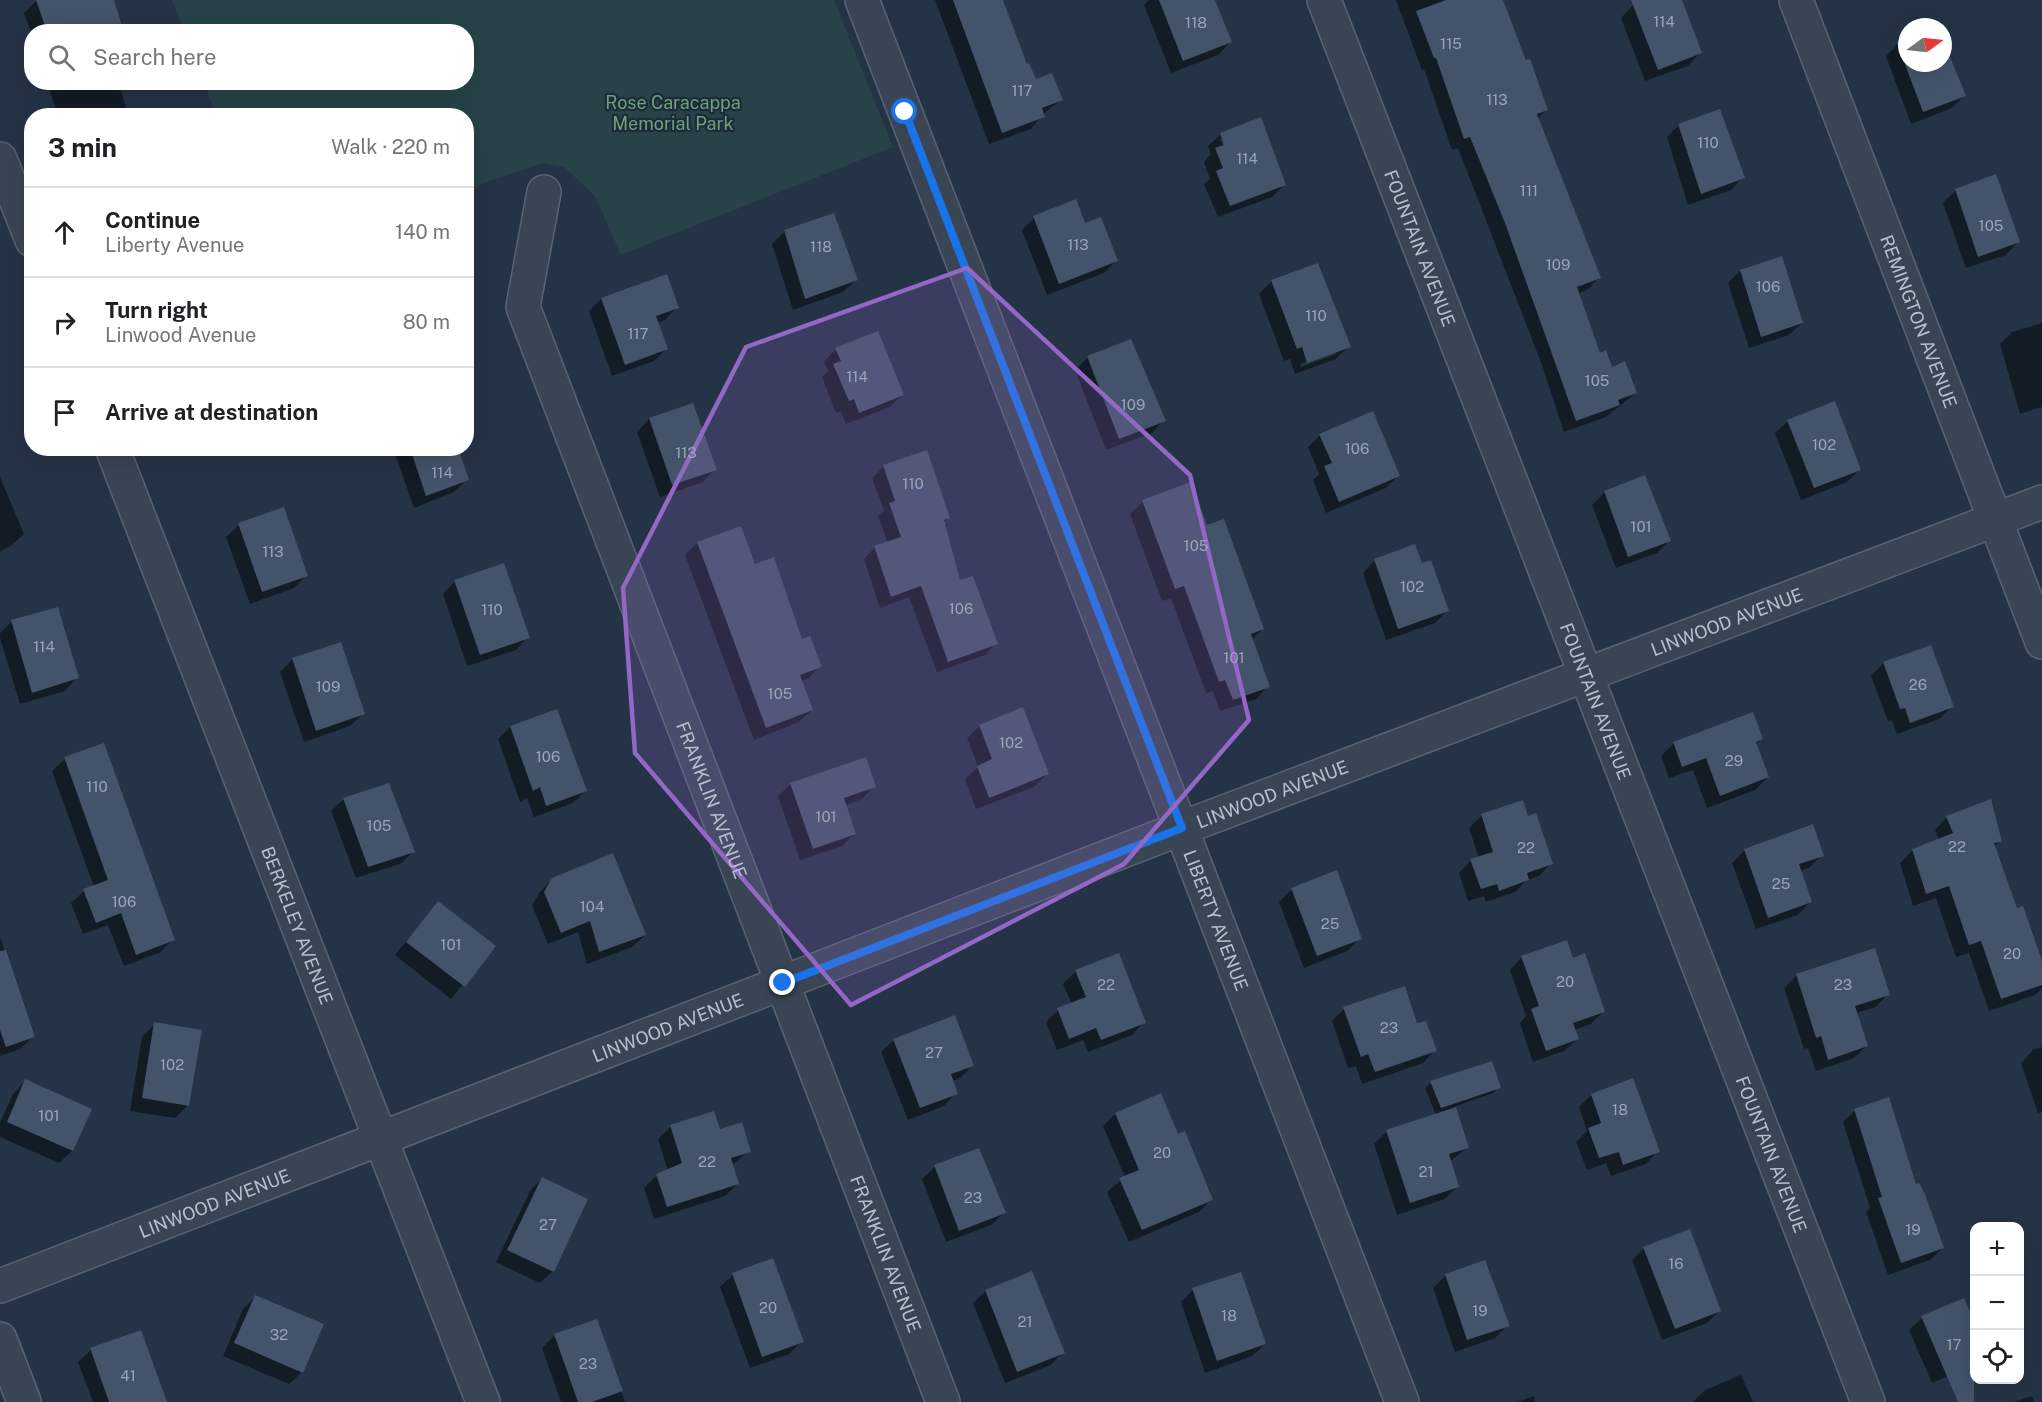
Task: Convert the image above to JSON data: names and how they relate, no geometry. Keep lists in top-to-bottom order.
{
  "streets": {
    "street": [
      "FOUNTAIN AVENUE",
      "REMINGTON AVENUE",
      "LINWOOD AVENUE",
      "FRANKLIN AVENUE",
      "LIBERTY AVENUE",
      "BERKELEY AVENUE"
    ]
  },
  "crossings": [
    ["FOUNTAIN AVENUE", "LINWOOD AVENUE"],
    ["REMINGTON AVENUE", "LINWOOD AVENUE"],
    ["LINWOOD AVENUE", "FRANKLIN AVENUE"],
    ["LINWOOD AVENUE", "LIBERTY AVENUE"],
    ["LINWOOD AVENUE", "BERKELEY AVENUE"]
  ],
  "parks": ["Rose Caracappa Memorial Park"],
  "house_numbers": [
    "114",
    "118",
    "115",
    "117",
    "113",
    "110",
    "114",
    "111",
    "105",
    "113",
    "118",
    "109",
    "106",
    "110",
    "117",
    "114",
    "105",
    "109",
    "102",
    "106",
    "113",
    "114",
    "110",
    "101",
    "105",
    "113",
    "102",
    "106",
    "110",
    "114",
    "101",
    "26",
    "109",
    "105",
    "102",
    "106",
    "29",
    "110",
    "101",
    "105",
    "22",
    "22",
    "25",
    "106",
    "104",
    "25",
    "101",
    "20",
    "20",
    "22",
    "23",
    "23",
    "27",
    "102",
    "18",
    "101",
    "20",
    "22",
    "21",
    "23",
    "27",
    "19",
    "16",
    "20",
    "19",
    "18",
    "21",
    "32",
    "17",
    "23",
    "41"
  ],
  "north": "right",
  "page": {
    "search": "Search here",
    "heading": ["3 min", "Walk · 220 m"],
    "list": [
      ["Continue", "Liberty Avenue", "140 m"],
      ["Turn right", "Linwood Avenue", "80 m"],
      "Arrive at destination"
    ],
    "map_buttons": ["+", "−"]
  }
}
